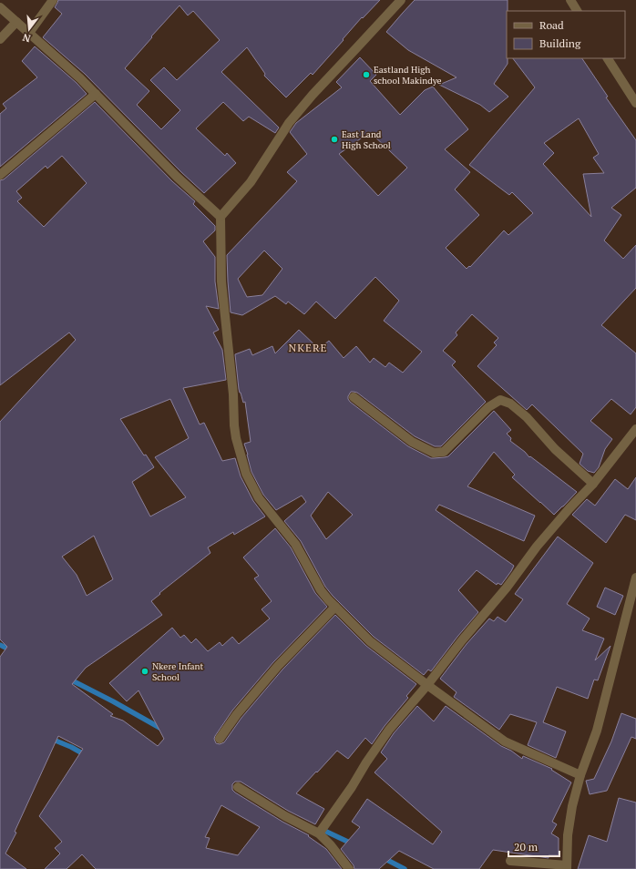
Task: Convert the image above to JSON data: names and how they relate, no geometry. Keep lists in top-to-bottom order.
{
  "districts": ["NKERE"],
  "places": ["Eastland High school Makindye", "East Land High School", "Nkere Infant School"],
  "legend": ["Road", "Building"],
  "scale_bar": "20 m",
  "north": "bottom"
}
